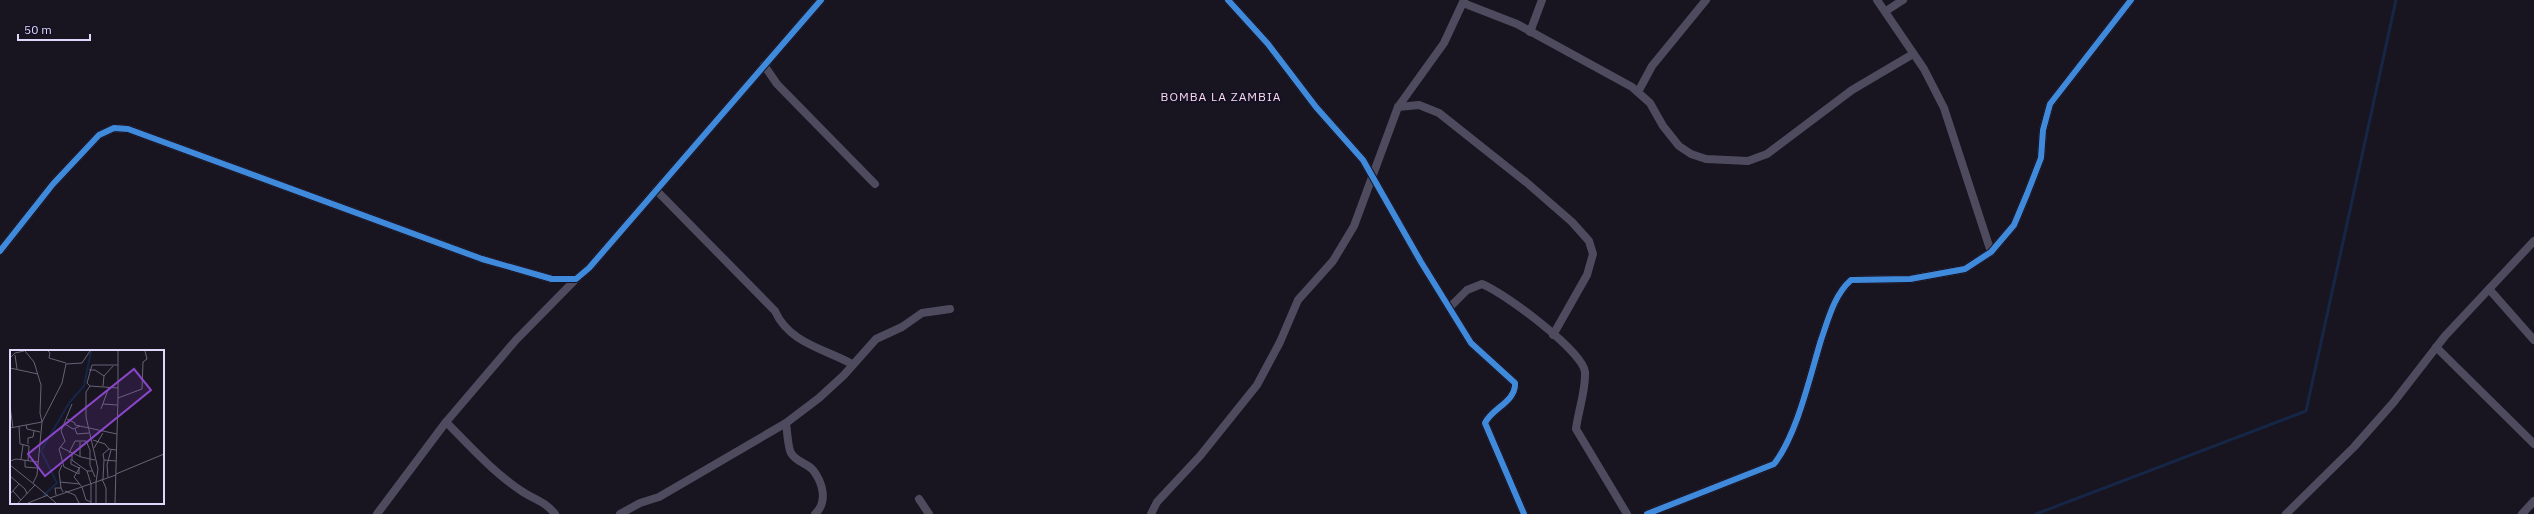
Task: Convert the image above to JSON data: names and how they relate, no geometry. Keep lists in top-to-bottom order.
{
  "districts": ["BOMBA LA ZAMBIA"],
  "scale_bar": "50 m"
}
